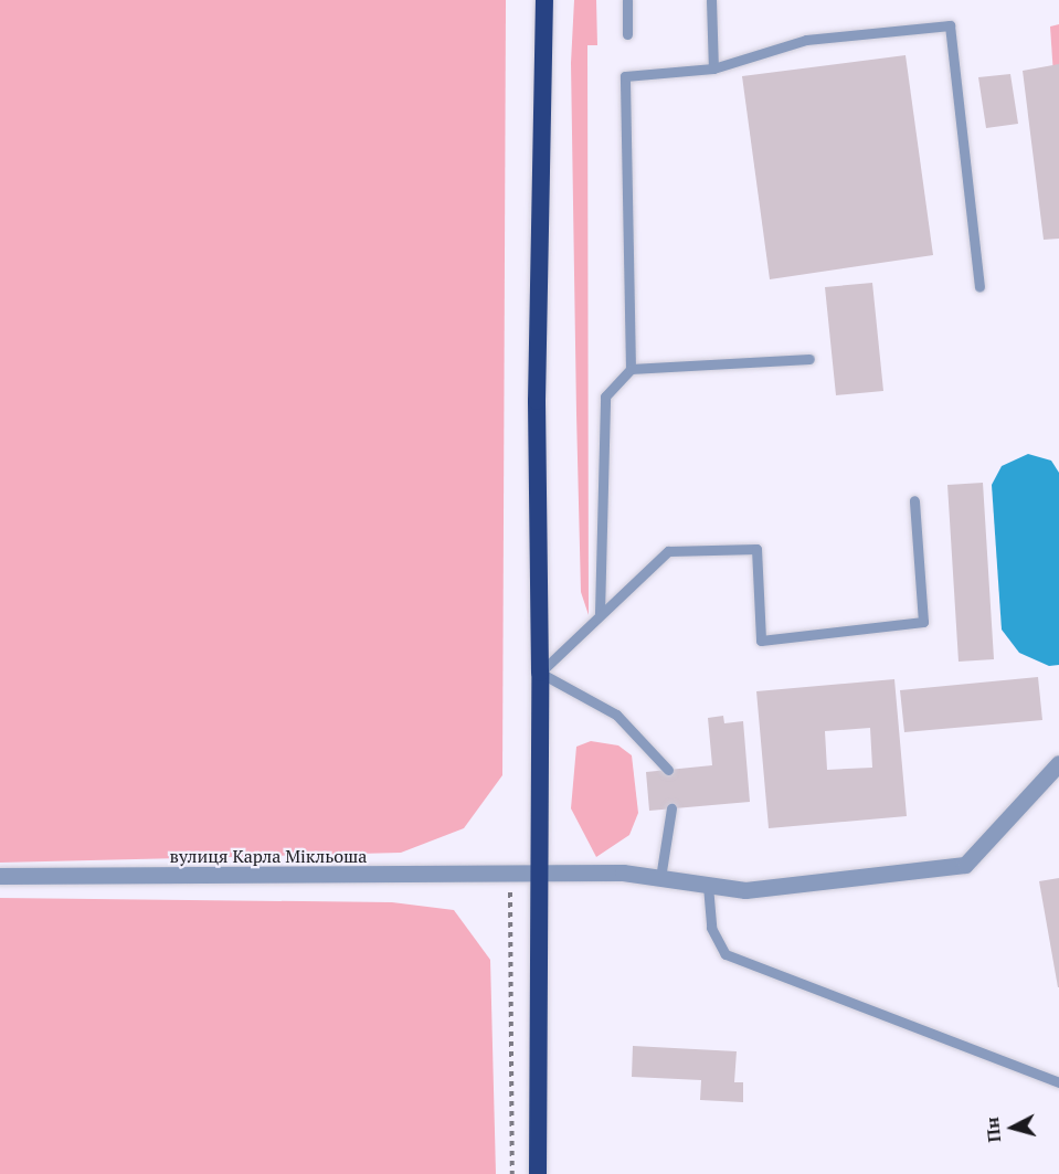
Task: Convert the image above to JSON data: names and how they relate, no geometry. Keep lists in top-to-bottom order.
{
  "streets": {
    "street": ["вулиця Карла Мікльоша"]
  },
  "north": "left"
}
